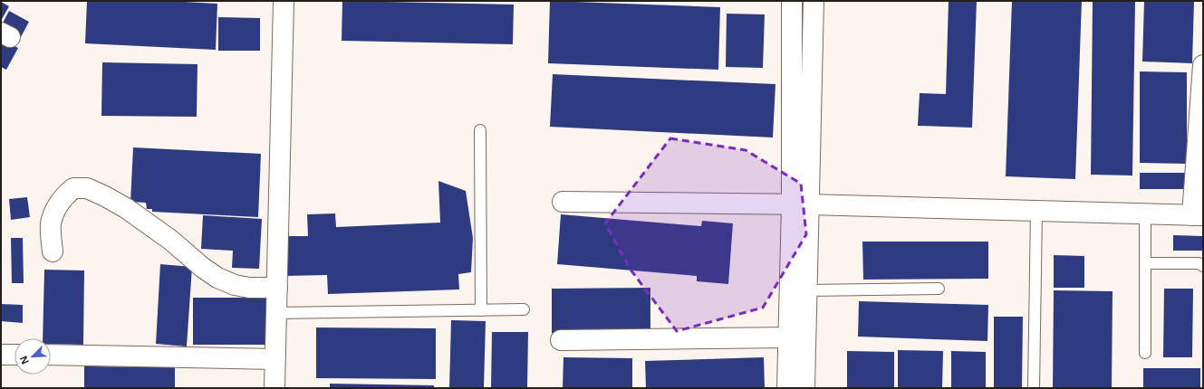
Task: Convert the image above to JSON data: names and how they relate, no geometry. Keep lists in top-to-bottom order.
{
  "north": "bottom left"
}
